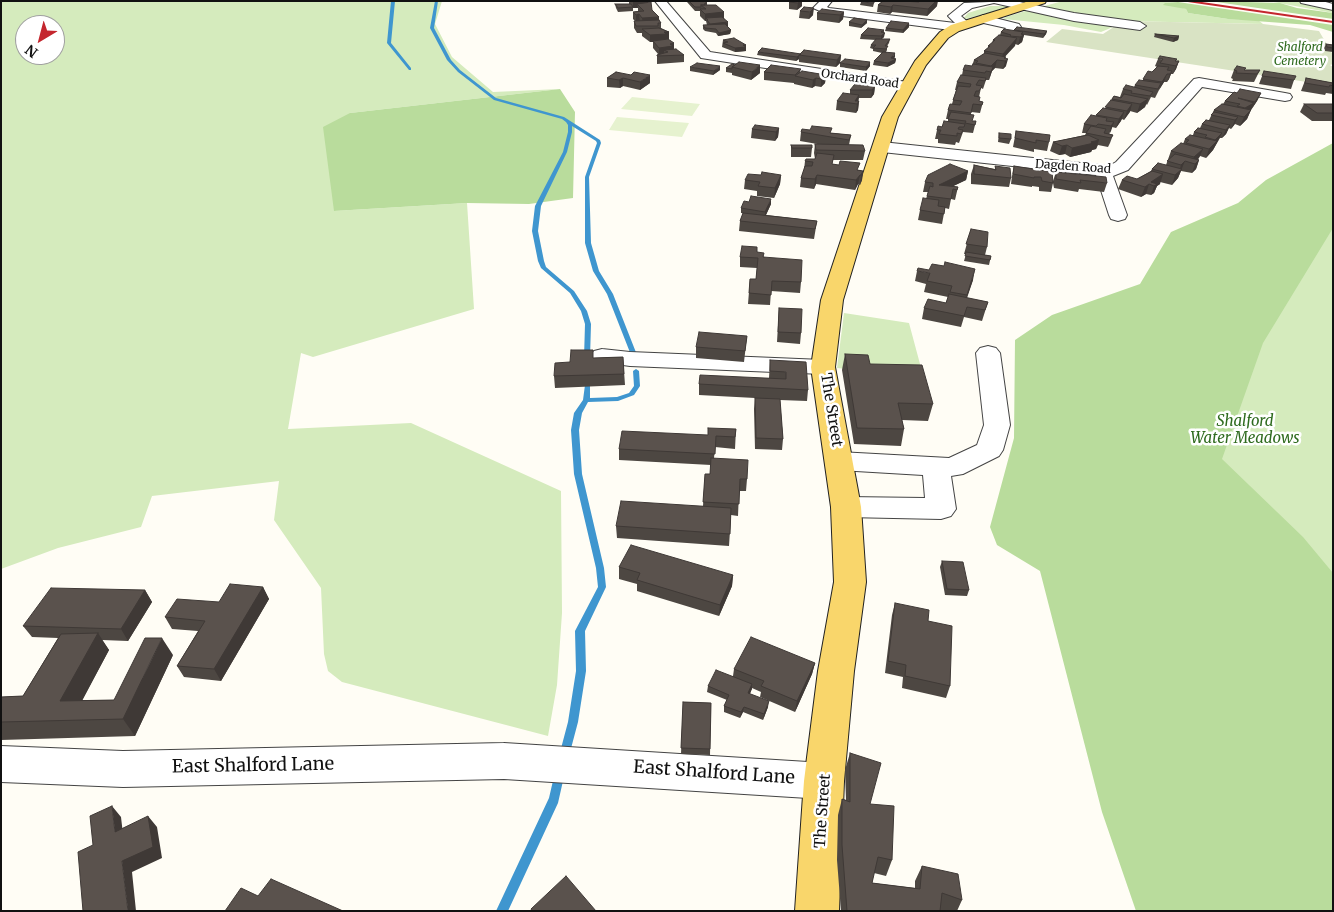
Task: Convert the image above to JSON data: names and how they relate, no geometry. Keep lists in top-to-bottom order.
{
  "streets": {
    "main road": ["The Street"],
    "street": ["Orchard Road", "Dagden Road", "East Shalford Lane"]
  },
  "crossings": [
    ["Orchard Road", "The Street"],
    ["Dagden Road", "The Street"],
    ["The Street", "East Shalford Lane"]
  ],
  "parks": ["Shalford Cemetery", "Shalford Water Meadows"],
  "north": "bottom left"
}
